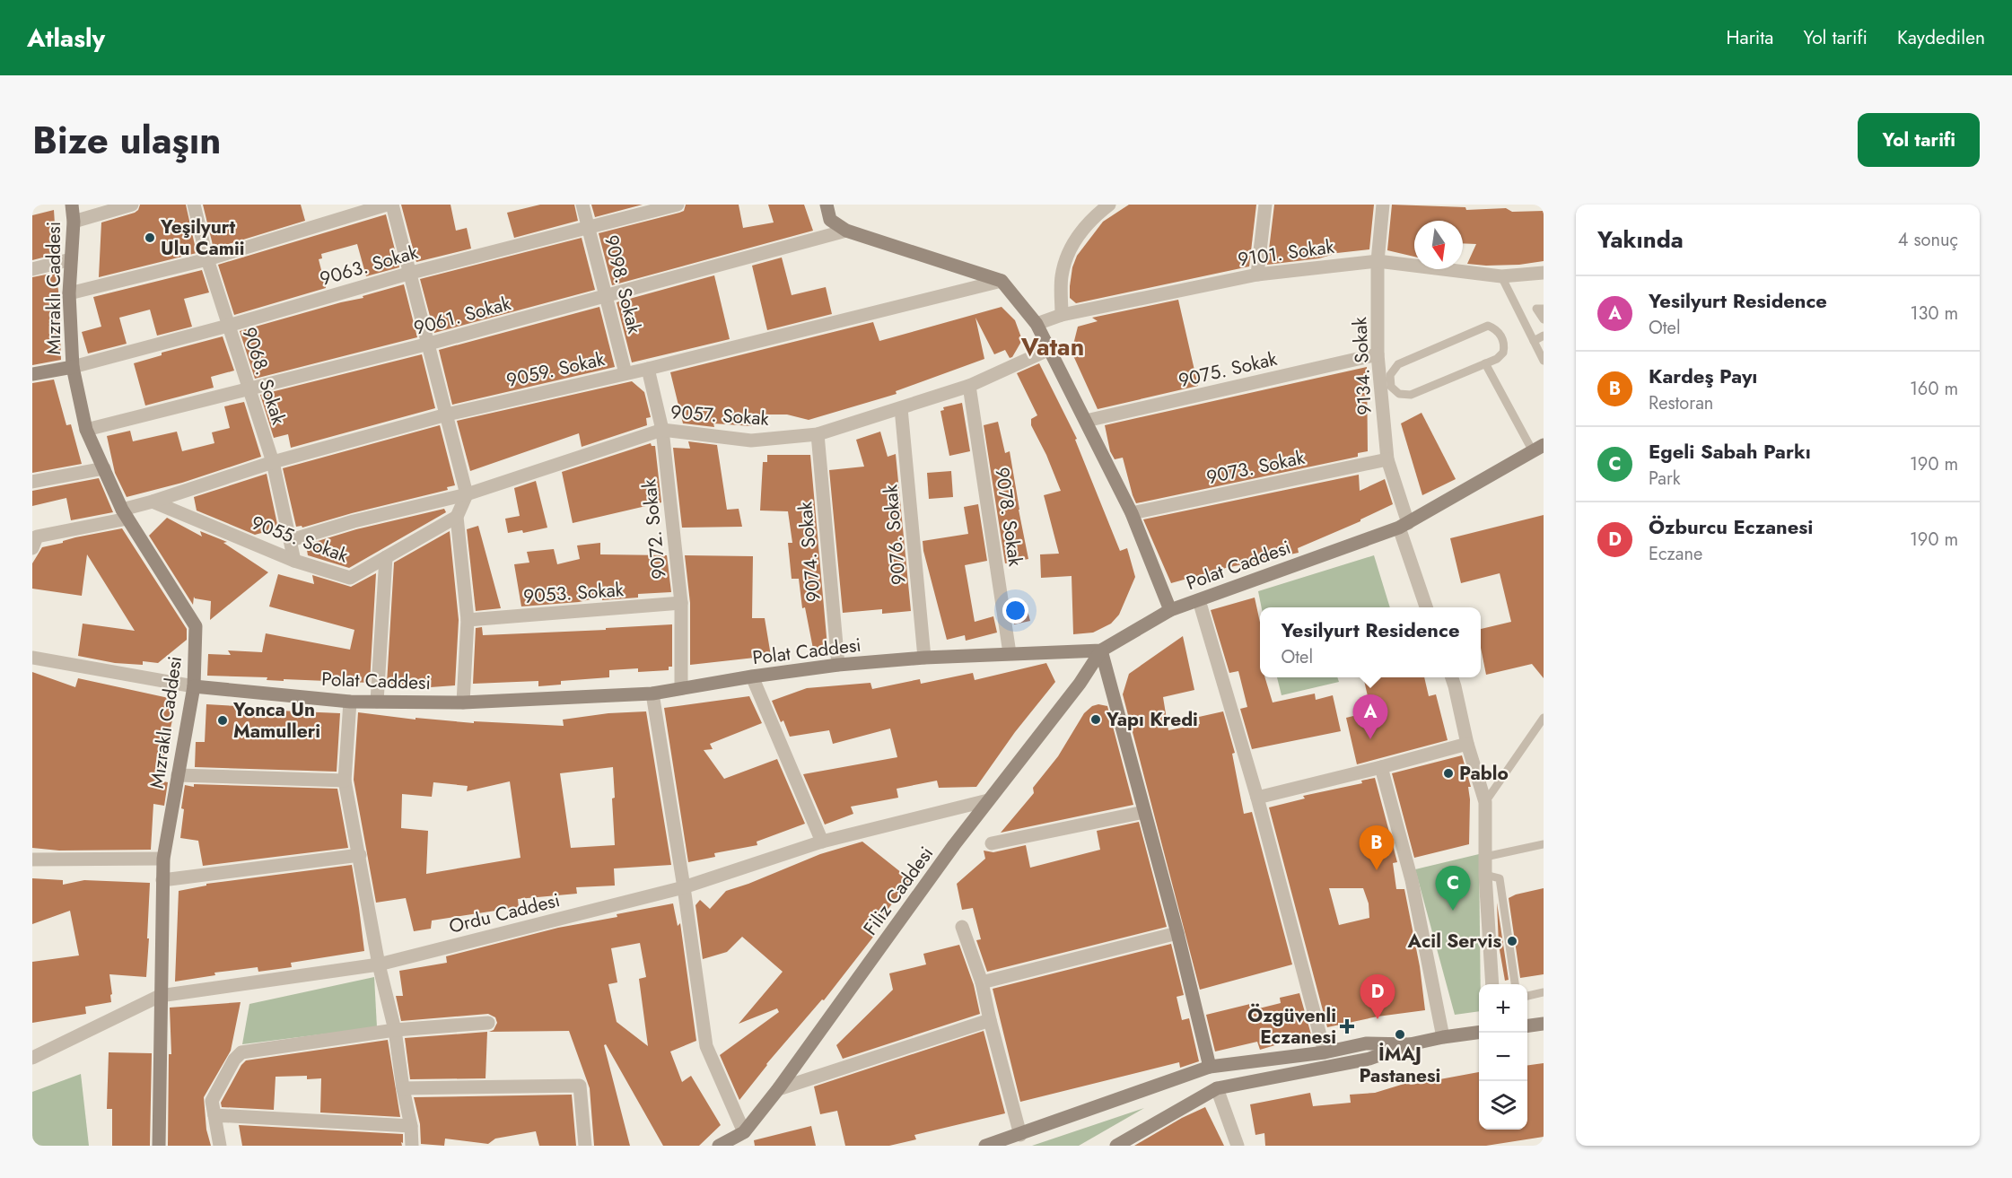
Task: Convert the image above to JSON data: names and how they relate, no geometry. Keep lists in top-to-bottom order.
{
  "streets": {
    "main road": ["Mızraklı Caddesi", "Polat Caddesi", "Filiz Caddesi"],
    "street": [
      "9101. Sokak",
      "9063. Sokak",
      "9098. Sokak",
      "9061. Sokak",
      "9134. Sokak",
      "9059. Sokak",
      "9075. Sokak",
      "9068. Sokak",
      "9057. Sokak",
      "9073. Sokak",
      "9078. Sokak",
      "9072. Sokak",
      "9076. Sokak",
      "9055. Sokak",
      "9074. Sokak",
      "9053. Sokak",
      "Ordu Caddesi"
    ]
  },
  "crossings": [
    ["9101. Sokak", "9134. Sokak"],
    ["9063. Sokak", "9098. Sokak"],
    ["9063. Sokak", "Mızraklı Caddesi"],
    ["9063. Sokak", "9068. Sokak"],
    ["9098. Sokak", "9061. Sokak"],
    ["9098. Sokak", "9059. Sokak"],
    ["Mızraklı Caddesi", "9061. Sokak"],
    ["Mızraklı Caddesi", "9059. Sokak"],
    ["Mızraklı Caddesi", "Polat Caddesi"],
    ["Mızraklı Caddesi", "Ordu Caddesi"],
    ["9061. Sokak", "9068. Sokak"],
    ["9134. Sokak", "9075. Sokak"],
    ["9134. Sokak", "9073. Sokak"],
    ["9134. Sokak", "Polat Caddesi"],
    ["9059. Sokak", "9068. Sokak"],
    ["9059. Sokak", "9072. Sokak"],
    ["9059. Sokak", "9055. Sokak"],
    ["9068. Sokak", "9057. Sokak"],
    ["9068. Sokak", "9055. Sokak"],
    ["9057. Sokak", "9078. Sokak"],
    ["9057. Sokak", "9072. Sokak"],
    ["9057. Sokak", "9076. Sokak"],
    ["9057. Sokak", "9074. Sokak"],
    ["9078. Sokak", "Polat Caddesi"],
    ["9072. Sokak", "Polat Caddesi"],
    ["9072. Sokak", "9053. Sokak"],
    ["9076. Sokak", "Polat Caddesi"],
    ["9074. Sokak", "Polat Caddesi"],
    ["Polat Caddesi", "Filiz Caddesi"],
    ["Filiz Caddesi", "Ordu Caddesi"]
  ],
  "districts": ["Vatan"],
  "places": {
    "other": [
      "Yeşilyurt Ulu Camii",
      "Yapı Kredi",
      "Yonca Un Mamulleri",
      "Pablo",
      "Acil Servis",
      "İMAJ Pastanesi"
    ],
    "health": ["Özgüvenli Eczanesi"]
  },
  "north": "bottom",
  "page": {
    "header": "Atlasly",
    "nav": ["Harita", "Yol tarifi", "Kaydedilen"],
    "title": "Bize ulaşın",
    "buttons": "Yol tarifi",
    "heading": ["Yakında", "4 sonuç"],
    "list": [
      {
        "mark": "A",
        "name": "Yesilyurt Residence",
        "note": "Otel",
        "value": "130 m"
      },
      {
        "mark": "B",
        "name": "Kardeş Payı",
        "note": "Restoran",
        "value": "160 m"
      },
      {
        "mark": "C",
        "name": "Egeli Sabah Parkı",
        "note": "Park",
        "value": "190 m"
      },
      {
        "mark": "D",
        "name": "Özburcu Eczanesi",
        "note": "Eczane",
        "value": "190 m"
      }
    ],
    "popup": ["Yesilyurt Residence", "Otel"],
    "pins": [
      "A",
      "B",
      "C",
      "D"
    ],
    "map_buttons": ["+", "−"]
  }
}
